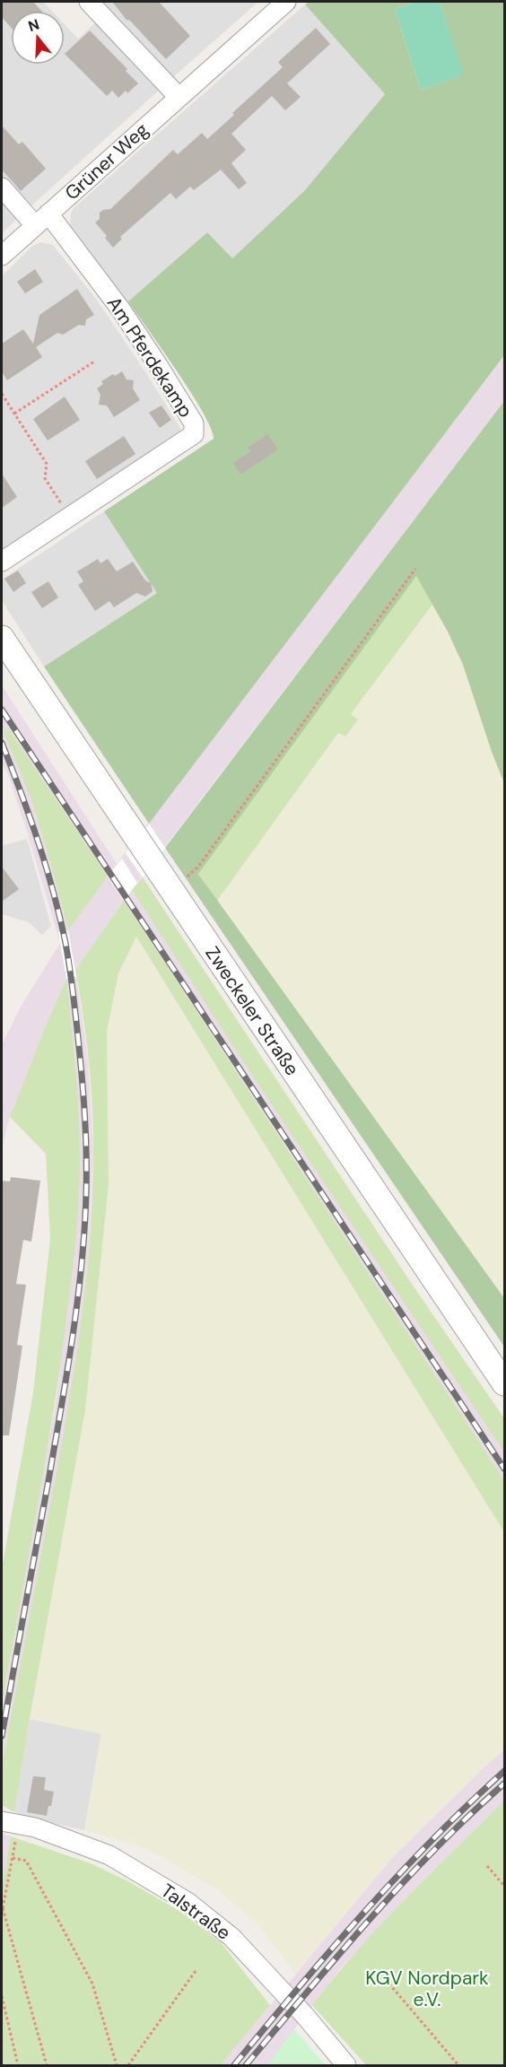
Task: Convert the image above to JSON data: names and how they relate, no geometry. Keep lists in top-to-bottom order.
{
  "streets": {
    "street": [
      "Grüner Weg",
      "Am Pferdekamp",
      "Zweckeler Straße",
      "Talstraße"
    ]
  },
  "crossings": [
    ["Grüner Weg", "Am Pferdekamp"]
  ],
  "parks": ["KGV Nordpark e.V."],
  "north": "top"
}
